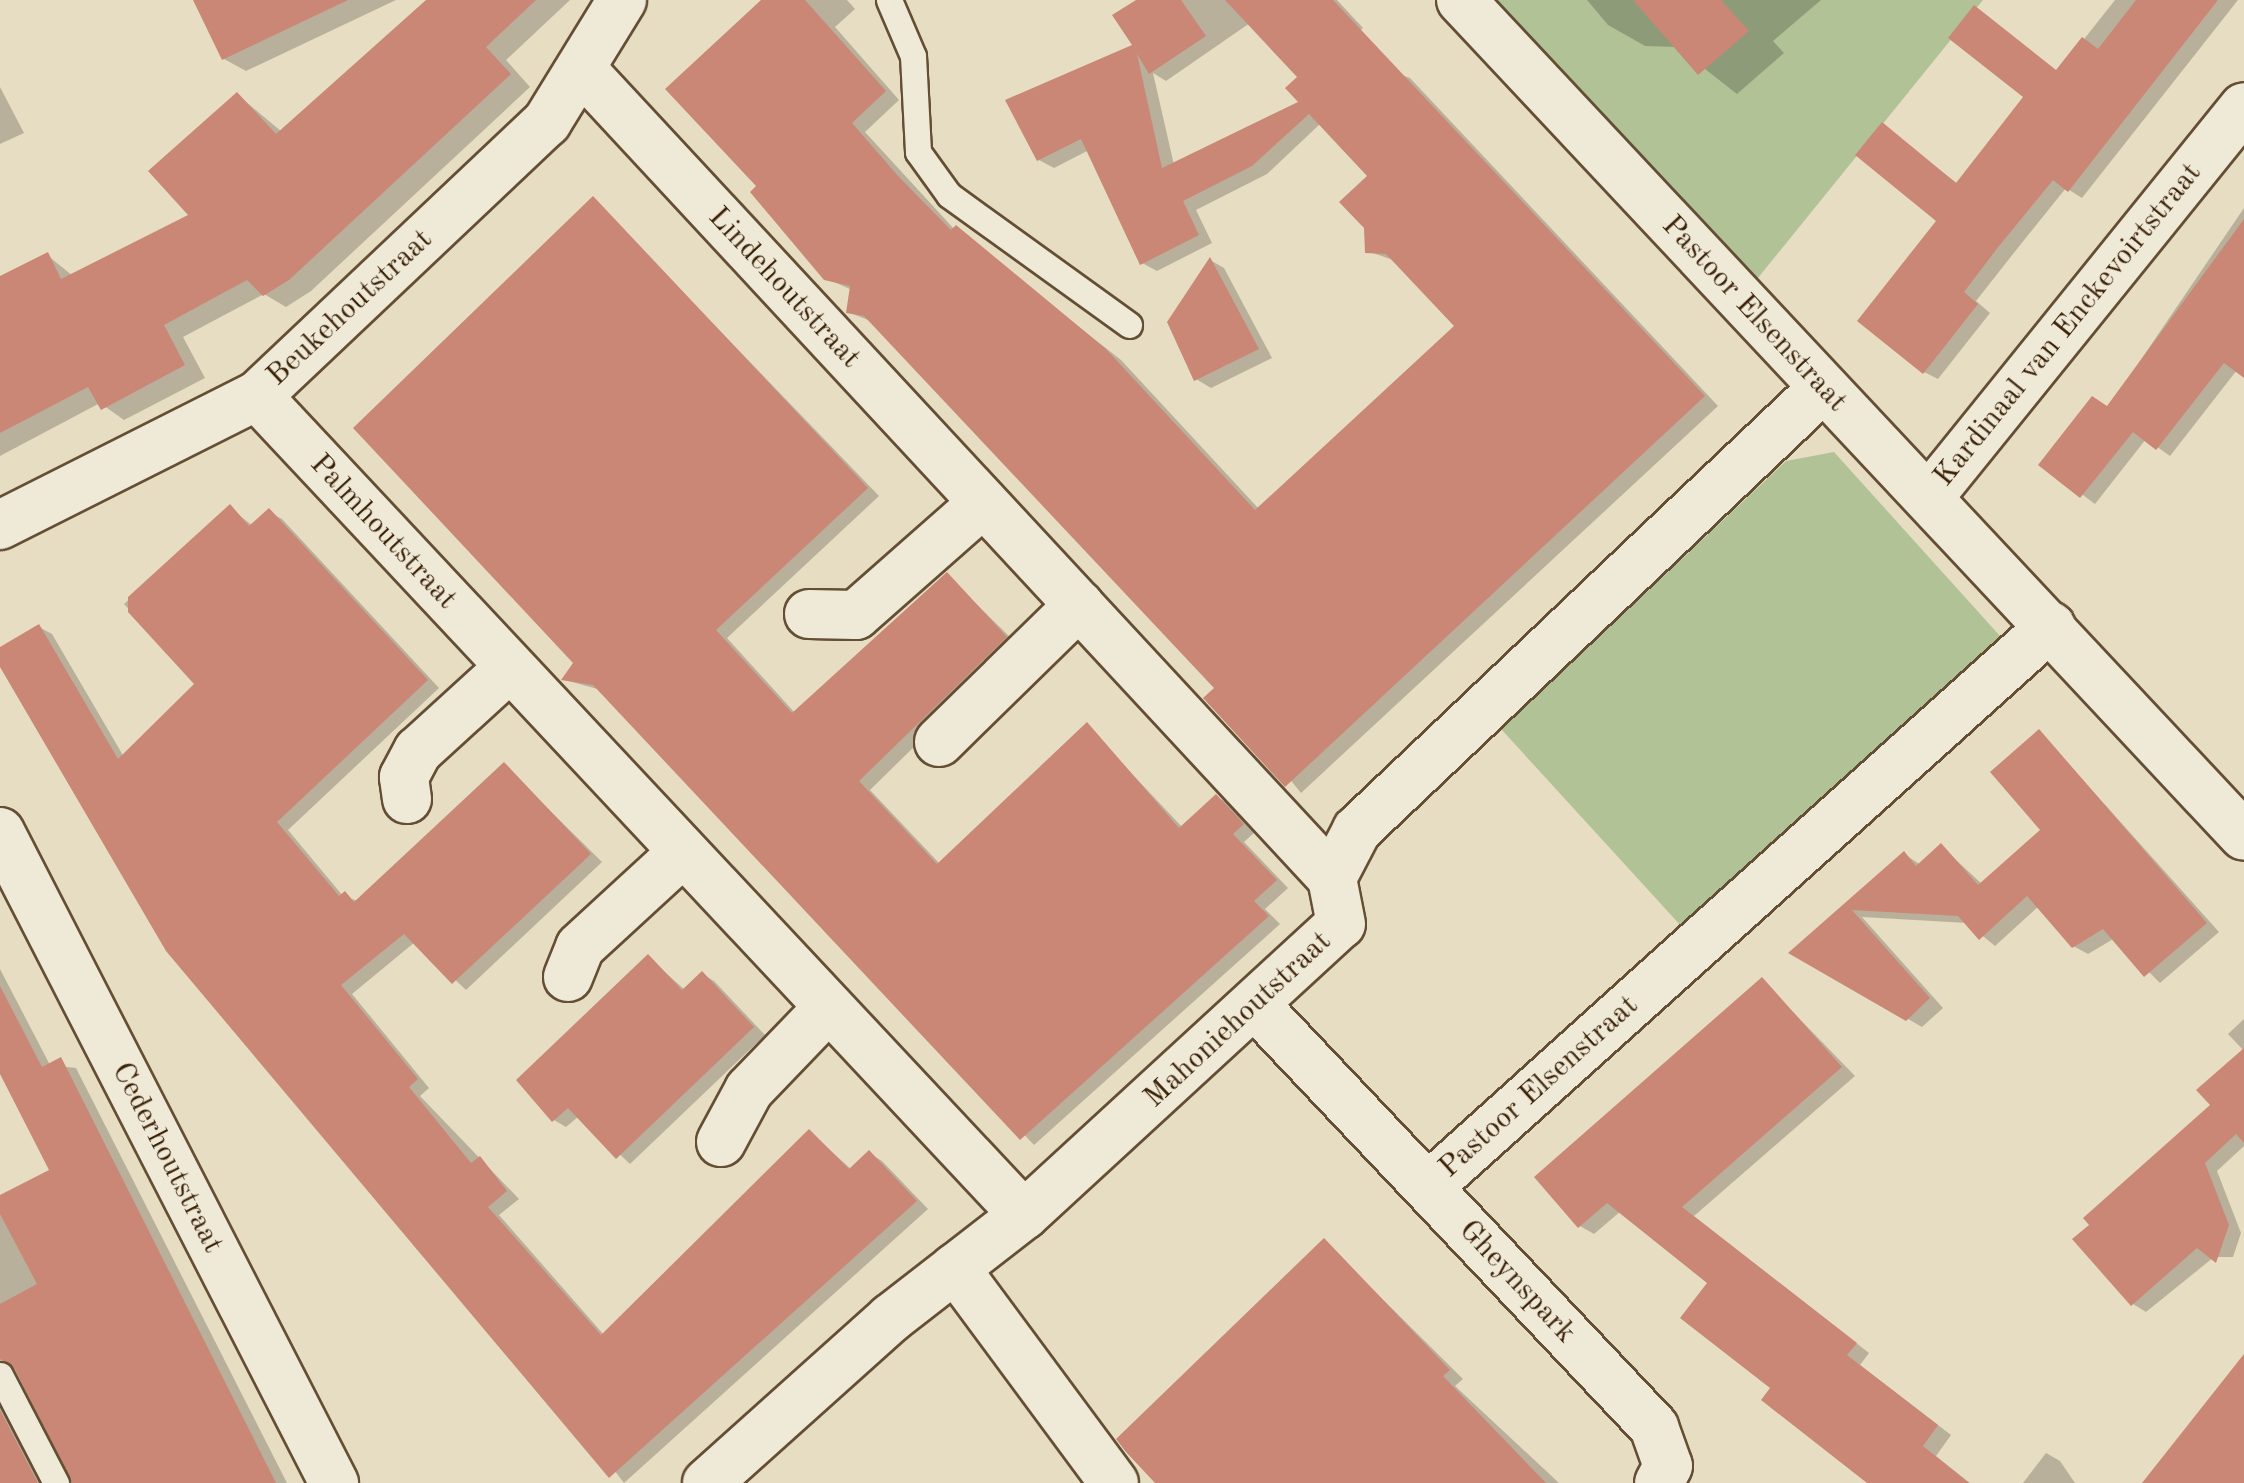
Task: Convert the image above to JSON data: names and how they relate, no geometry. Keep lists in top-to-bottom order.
{
  "streets": {
    "street": [
      "Lindehoutstraat",
      "Beukehoutstraat",
      "Pastoor Elsenstraat",
      "Kardinaal van Enckevoirtstraat",
      "Palmhoutstraat",
      "Mahoniehoutstraat",
      "Cederhoutstraat",
      "Gheynspark"
    ]
  },
  "crossings": [
    ["Lindehoutstraat", "Beukehoutstraat"],
    ["Lindehoutstraat", "Mahoniehoutstraat"],
    ["Beukehoutstraat", "Palmhoutstraat"],
    ["Pastoor Elsenstraat", "Kardinaal van Enckevoirtstraat"],
    ["Pastoor Elsenstraat", "Gheynspark"],
    ["Palmhoutstraat", "Mahoniehoutstraat"],
    ["Mahoniehoutstraat", "Gheynspark"]
  ]
}
